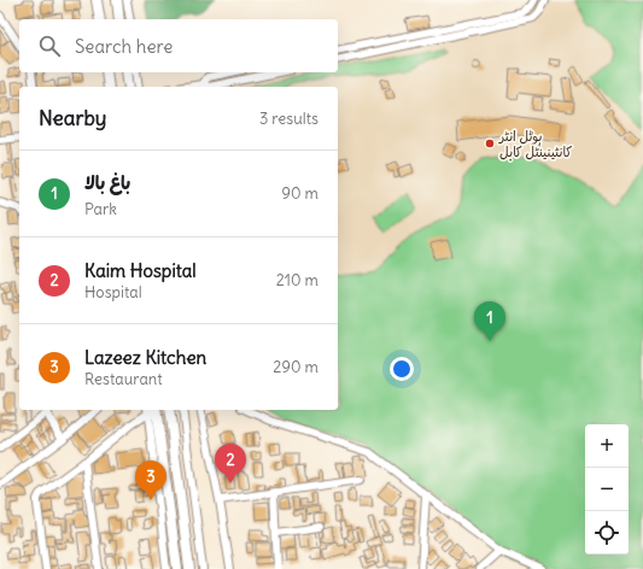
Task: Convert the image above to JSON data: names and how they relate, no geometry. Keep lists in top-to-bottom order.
{
  "places": ["ہوٹل انٹر کانٹینینٹل کابل"],
  "page": {
    "search": "Search here",
    "heading": ["Nearby", "3 results"],
    "list": [
      {
        "mark": "1",
        "name": "باغ بالا",
        "note": "Park",
        "value": "90 m"
      },
      {
        "mark": "2",
        "name": "Kaim Hospital",
        "note": "Hospital",
        "value": "210 m"
      },
      {
        "mark": "3",
        "name": "Lazeez Kitchen",
        "note": "Restaurant",
        "value": "290 m"
      }
    ],
    "pins": ["1", "2", "3"],
    "map_buttons": ["+", "−"]
  }
}
